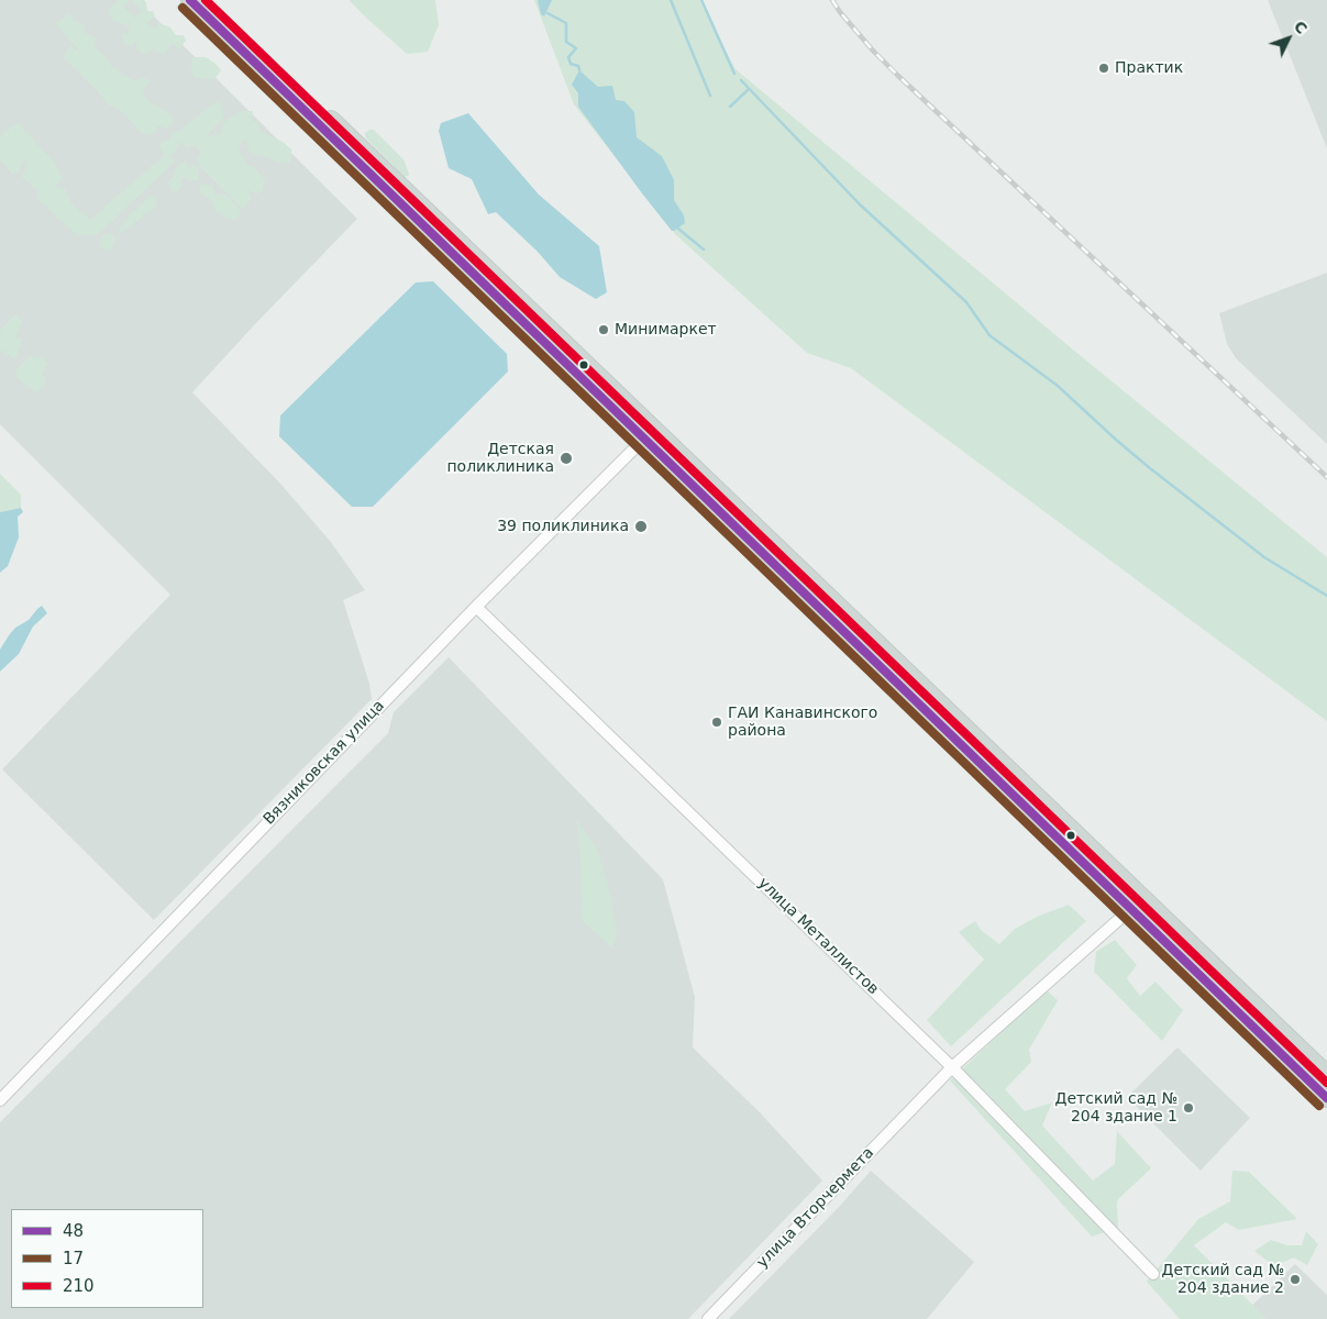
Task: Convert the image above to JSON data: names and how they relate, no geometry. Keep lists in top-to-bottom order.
{
  "streets": {
    "street": ["Вязниковская улица", "улица Металлистов", "улица Вторчермета"]
  },
  "crossings": [
    ["Вязниковская улица", "улица Металлистов"],
    ["улица Металлистов", "улица Вторчермета"]
  ],
  "places": [
    "Практик",
    "Минимаркет",
    "Детская поликлиника",
    "39 поликлиника",
    "ГАИ Канавинского района",
    "Детский сад № 204 здание 1",
    "Детский сад № 204 здание 2"
  ],
  "lines": ["transit line 48", "transit line 210", "transit line 17"],
  "legend": ["48", "17", "210"],
  "north": "top right"
}
